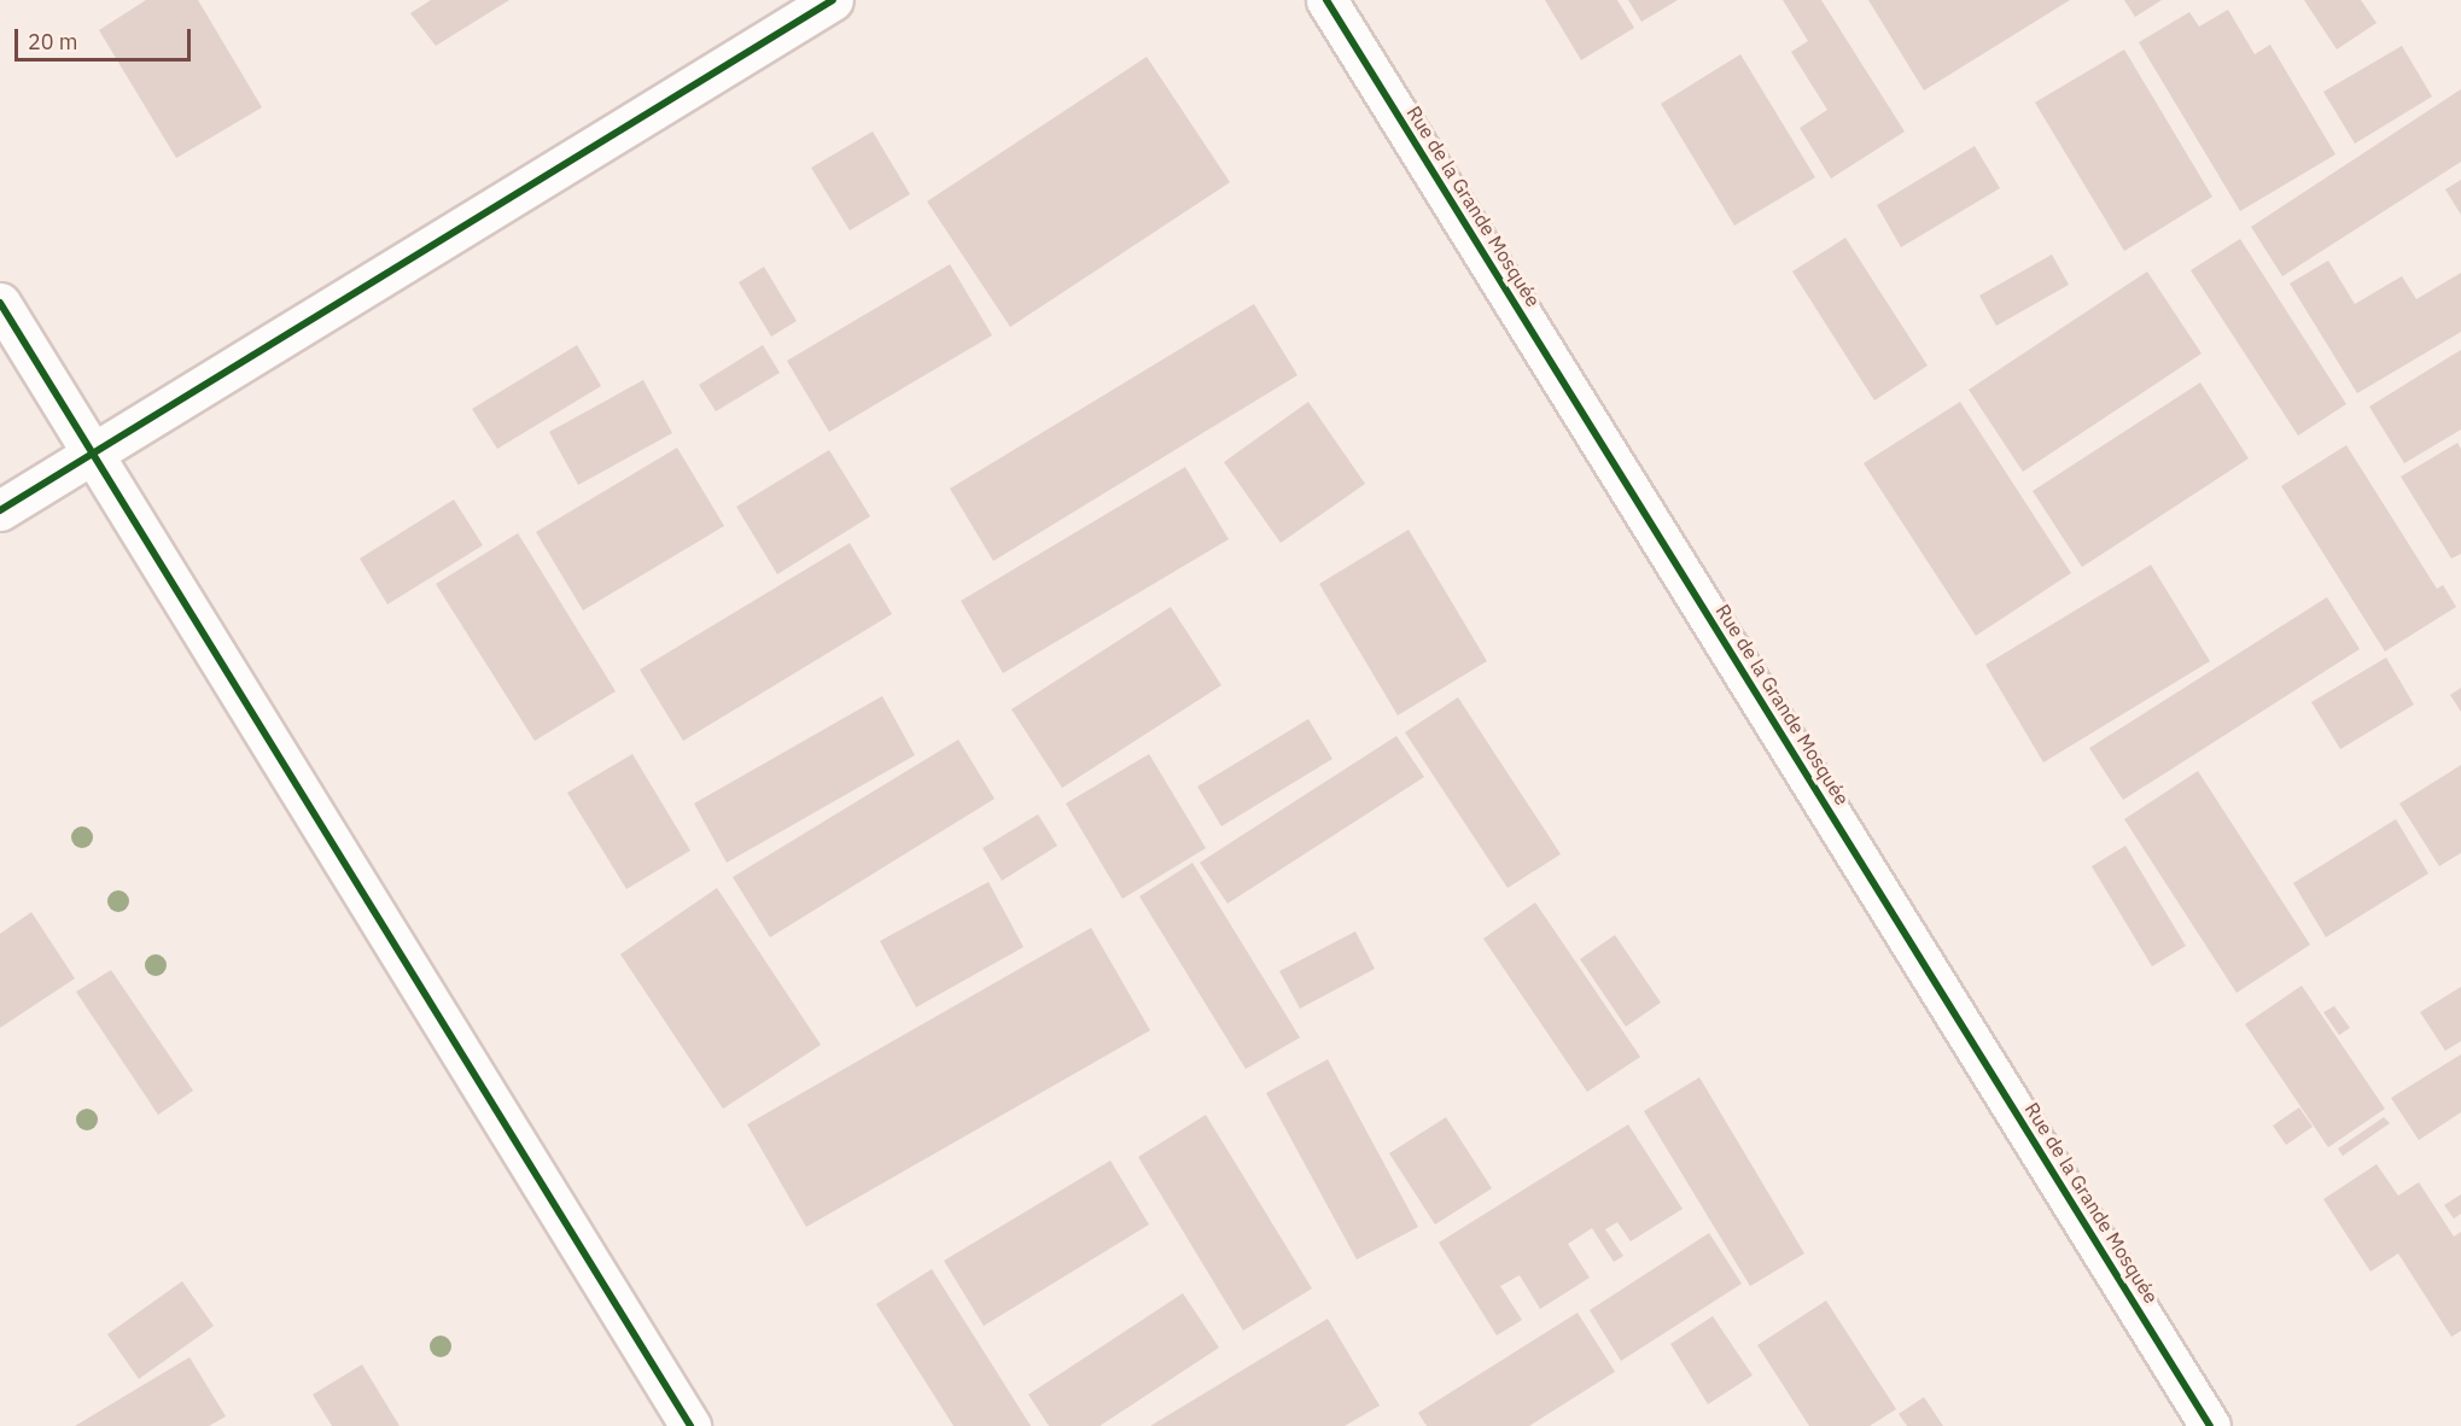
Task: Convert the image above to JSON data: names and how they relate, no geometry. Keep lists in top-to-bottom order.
{
  "streets": {
    "street": ["Rue de la Grande Mosquée"]
  },
  "scale_bar": "20 m"
}
